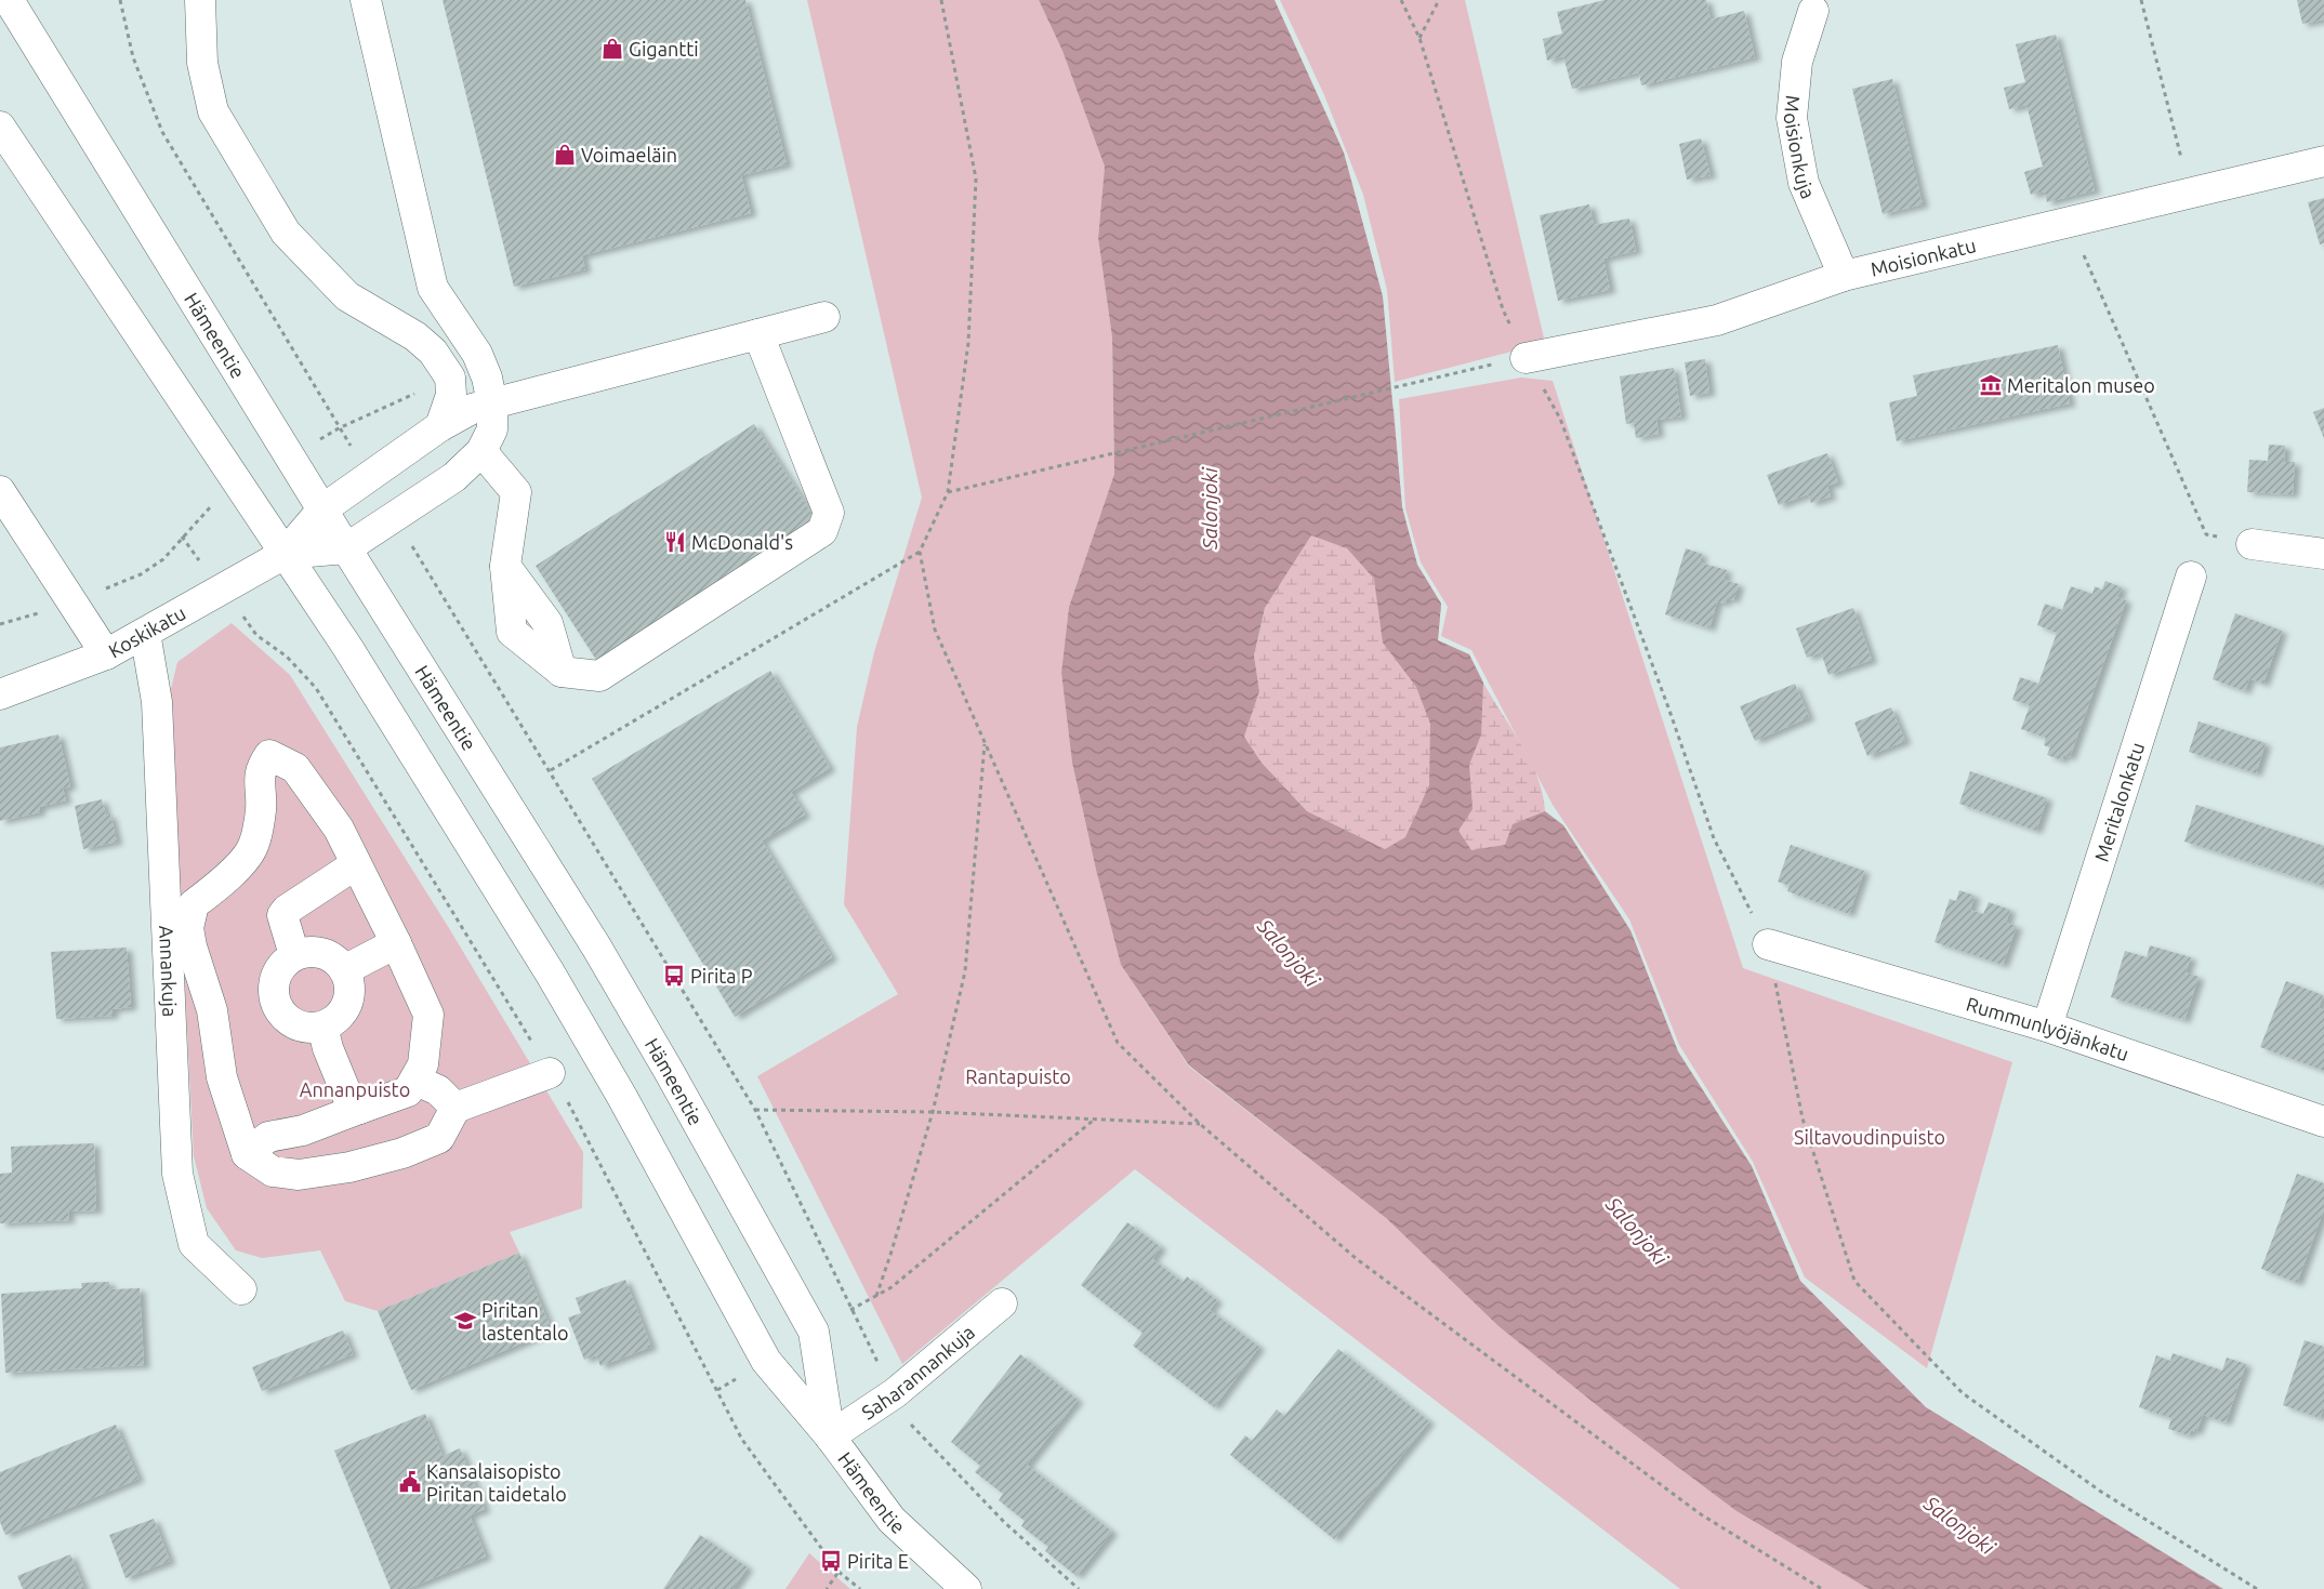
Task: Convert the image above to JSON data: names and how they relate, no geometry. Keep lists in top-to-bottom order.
{
  "streets": {
    "street": [
      "Moisionkuja",
      "Moisionkatu",
      "Hämeentie",
      "Koskikatu",
      "Meritalonkatu",
      "Annankuja",
      "Rummunlyöjänkatu",
      "Saharannankuja"
    ]
  },
  "crossings": [
    ["Moisionkuja", "Moisionkatu"],
    ["Hämeentie", "Koskikatu"],
    ["Hämeentie", "Saharannankuja"],
    ["Koskikatu", "Annankuja"],
    ["Meritalonkatu", "Rummunlyöjänkatu"]
  ],
  "water": ["Salonjoki"],
  "parks": ["Rantapuisto", "Annanpuisto", "Siltavoudinpuisto"],
  "places": {
    "shop": ["Gigantti", "Voimaeläin"],
    "museum": ["Meritalon museo"],
    "restaurant": ["McDonald's"],
    "bus stop": ["Pirita P", "Pirita E"],
    "school or university": ["Piritan lastentalo"],
    "public building": ["Kansalaisopisto Piritan taidetalo"]
  }
}
